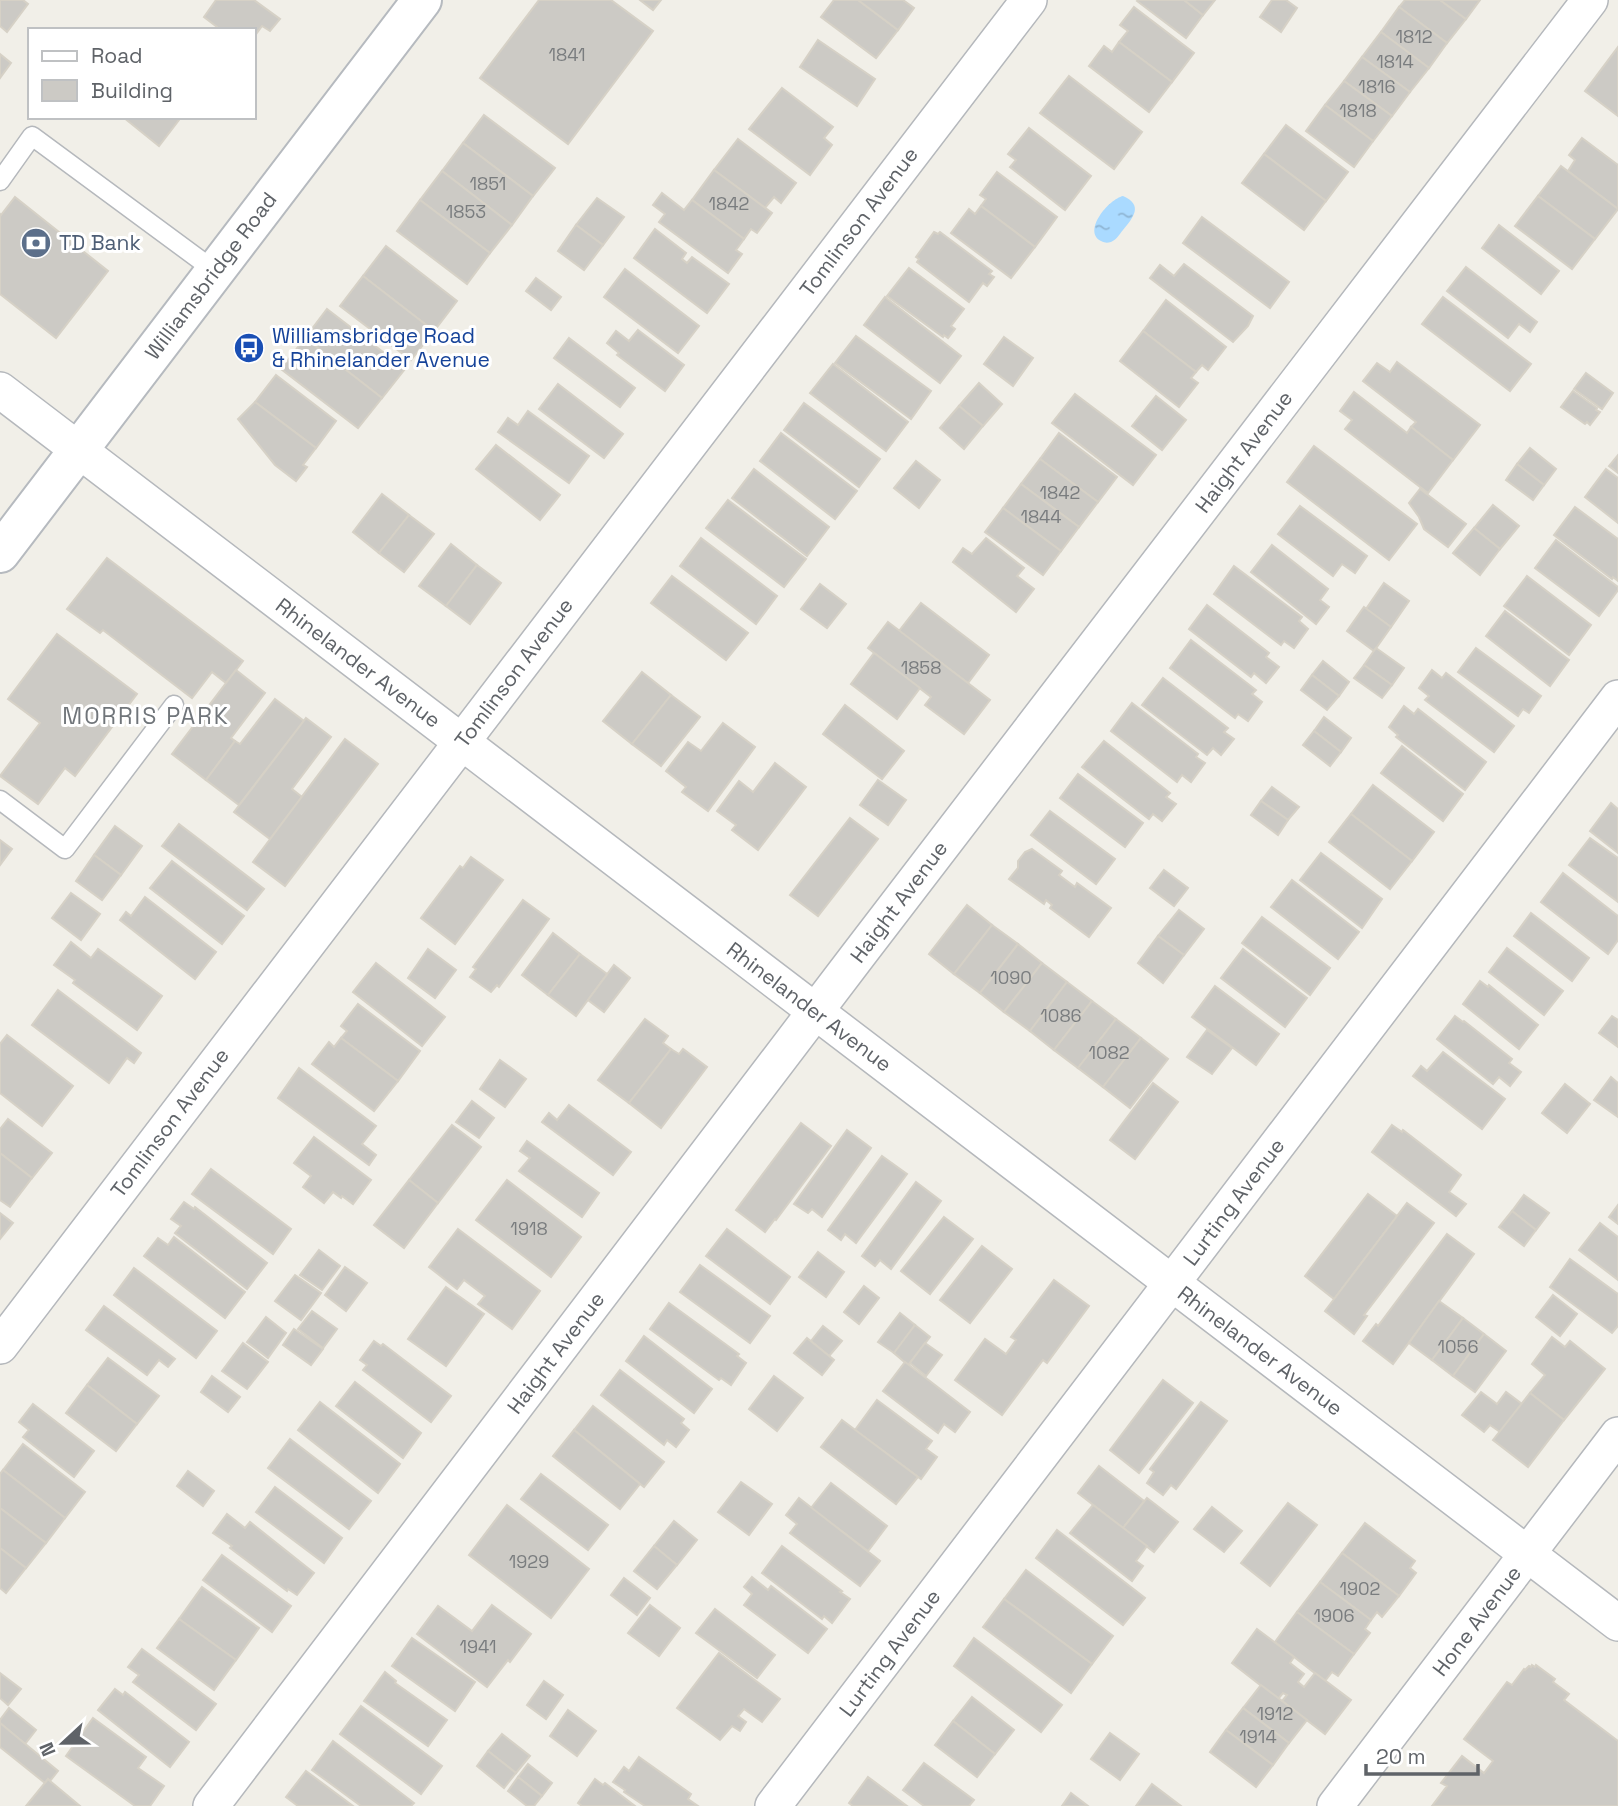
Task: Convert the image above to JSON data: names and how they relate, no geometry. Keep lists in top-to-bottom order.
{
  "streets": {
    "main road": ["Williamsbridge Road"],
    "street": [
      "Tomlinson Avenue",
      "Haight Avenue",
      "Rhinelander Avenue",
      "Lurting Avenue",
      "Hone Avenue"
    ]
  },
  "crossings": [
    ["Tomlinson Avenue", "Rhinelander Avenue"],
    ["Williamsbridge Road", "Rhinelander Avenue"],
    ["Haight Avenue", "Rhinelander Avenue"],
    ["Rhinelander Avenue", "Lurting Avenue"],
    ["Rhinelander Avenue", "Hone Avenue"]
  ],
  "districts": ["MORRIS PARK"],
  "places": {
    "bank": ["TD Bank"],
    "bus stop": ["Williamsbridge Road & Rhinelander Avenue"]
  },
  "house_numbers": [
    "1812",
    "1841",
    "1814",
    "1816",
    "1818",
    "1851",
    "1842",
    "1853",
    "1842",
    "1844",
    "1858",
    "1090",
    "1086",
    "1082",
    "1918",
    "1056",
    "1929",
    "1902",
    "1906",
    "1941",
    "1912",
    "1914"
  ],
  "legend": ["Road", "Building"],
  "scale_bar": "20 m",
  "north": "left"
}
